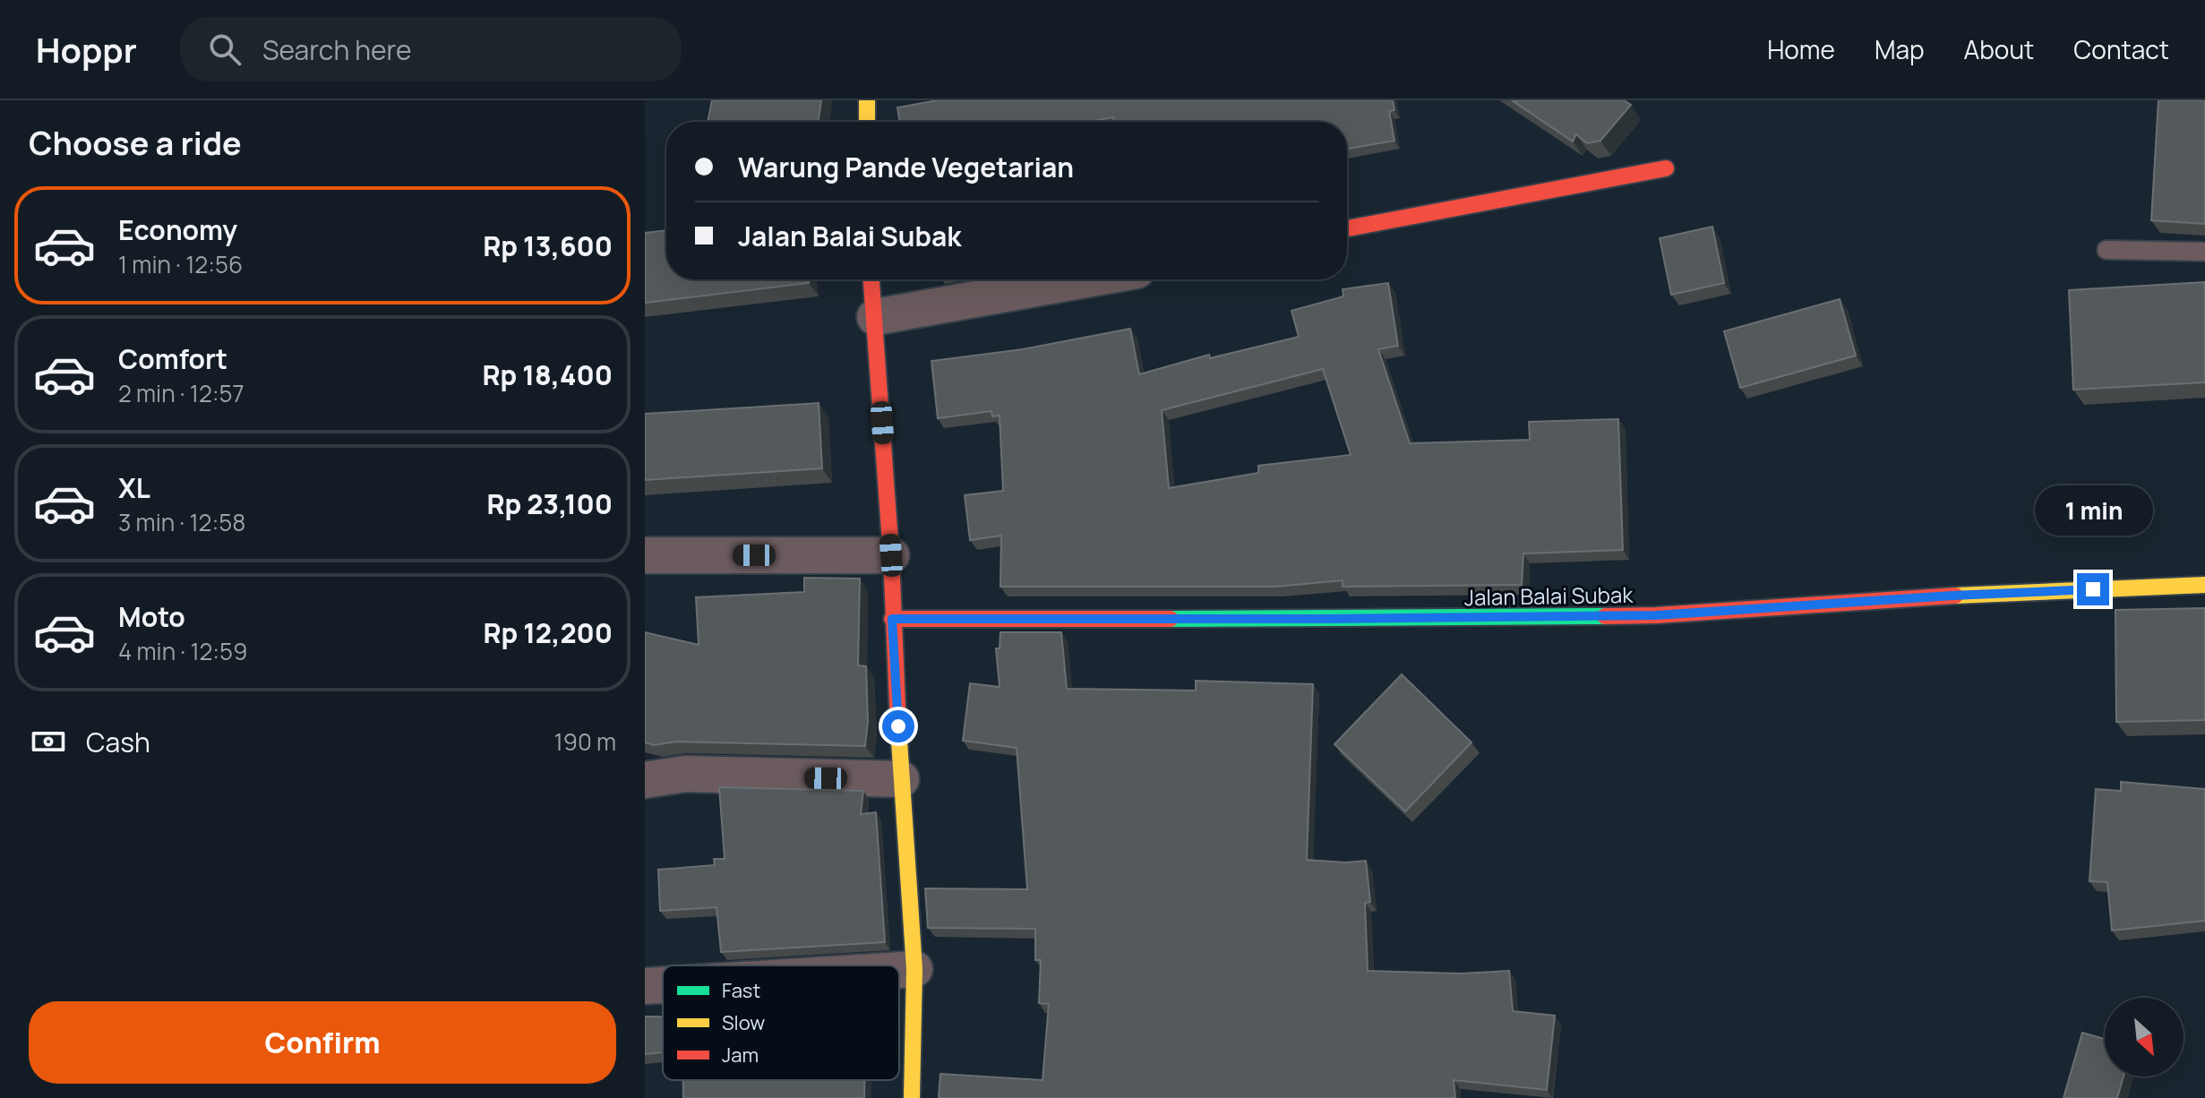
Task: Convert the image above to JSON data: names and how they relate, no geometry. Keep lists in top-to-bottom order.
{
  "streets": {
    "street": ["Jalan Balai Subak"]
  },
  "legend": ["Fast", "Slow", "Jam"],
  "north": "bottom right",
  "page": {
    "header": "Hoppr",
    "search": "Search here",
    "nav": [
      "Home",
      "Map",
      "About",
      "Contact"
    ],
    "heading": "Choose a ride",
    "banner": ["Warung Pande Vegetarian", "Jalan Balai Subak"],
    "list": [
      {
        "name": "Economy",
        "note": "1 min · 12:56",
        "value": "Rp 13,600"
      },
      {
        "name": "Comfort",
        "note": "2 min · 12:57",
        "value": "Rp 18,400"
      },
      {
        "name": "XL",
        "note": "3 min · 12:58",
        "value": "Rp 23,100"
      },
      {
        "name": "Moto",
        "note": "4 min · 12:59",
        "value": "Rp 12,200"
      }
    ],
    "bubble": "1 min",
    "pay": ["Cash", "190 m"],
    "buttons": "Confirm"
  }
}
